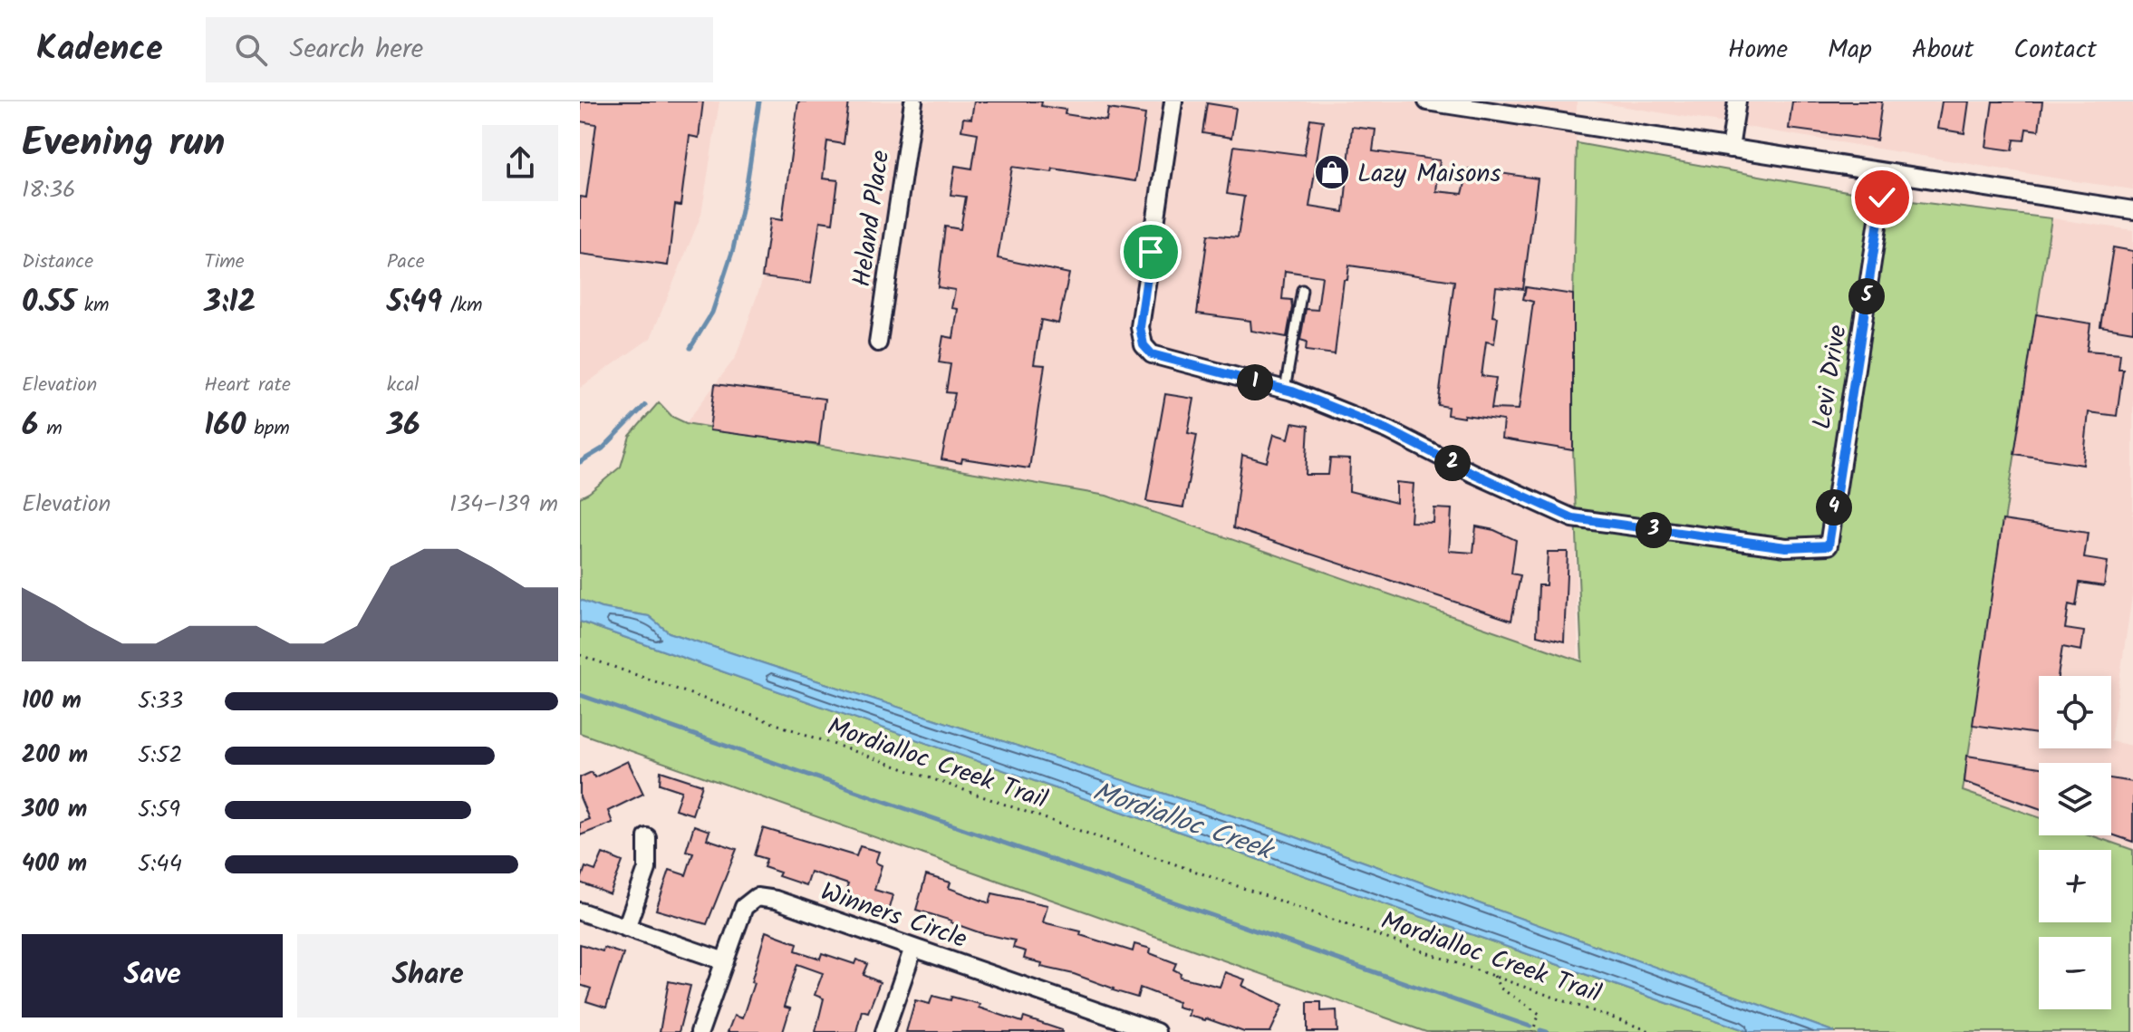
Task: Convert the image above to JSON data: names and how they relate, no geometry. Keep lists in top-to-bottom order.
{
  "streets": {
    "street": ["Heland Place", "Levi Drive", "Winners Circle"],
    "path": ["Mordialloc Creek Trail"]
  },
  "water": ["Mordialloc Creek"],
  "places": {
    "shop": ["Lazy Maisons"]
  },
  "page": {
    "header": "Kadence",
    "search": "Search here",
    "nav": [
      "Home",
      "Map",
      "About",
      "Contact"
    ],
    "heading": ["Evening run", "18:36"],
    "stats": [
      ["Distance", "0.55 km"],
      ["Time", "3:12"],
      ["Pace", "5:49 /km"],
      ["Elevation", "6 m"],
      ["Heart rate", "160 bpm"],
      ["kcal", "36"]
    ],
    "pins": [
      "5",
      "1",
      "2",
      "4",
      "3"
    ],
    "chart": ["Elevation", "134–139 m"],
    "list": [
      {
        "name": "100 m",
        "note": "5:33"
      },
      {
        "name": "200 m",
        "note": "5:52"
      },
      {
        "name": "300 m",
        "note": "5:59"
      },
      {
        "name": "400 m",
        "note": "5:44"
      }
    ],
    "map_buttons": ["+", "−"],
    "buttons": ["Save", "Share"]
  }
}
